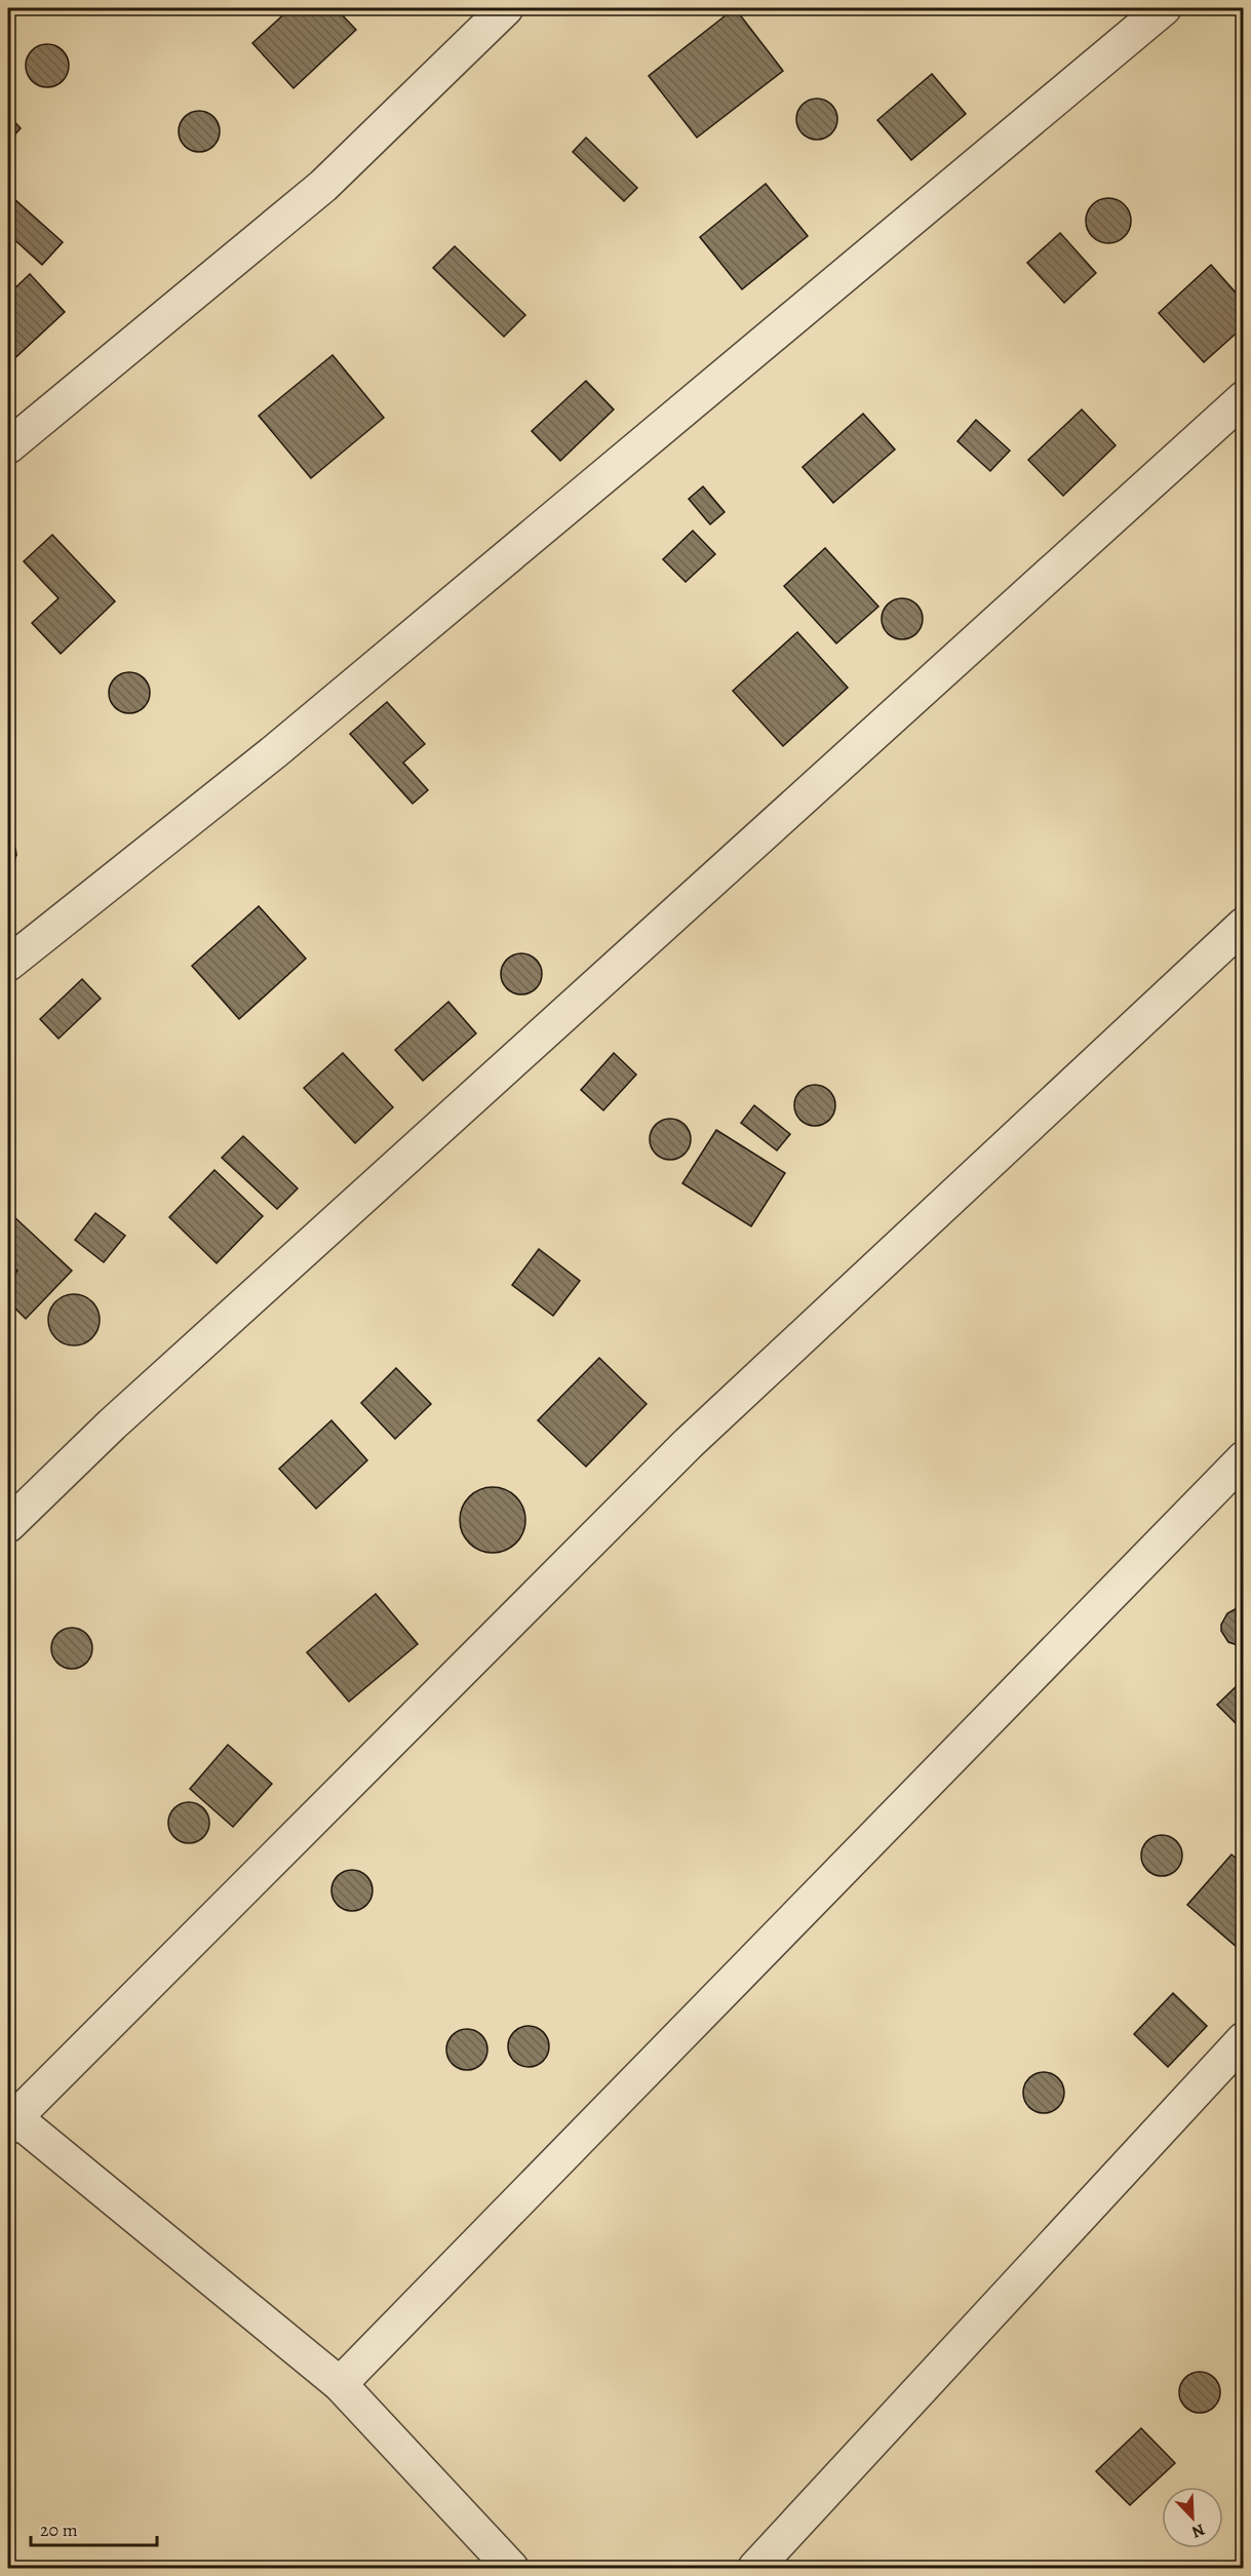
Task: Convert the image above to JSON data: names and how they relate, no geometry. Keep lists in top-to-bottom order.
{
  "scale_bar": "20 m",
  "north": "bottom right"
}
